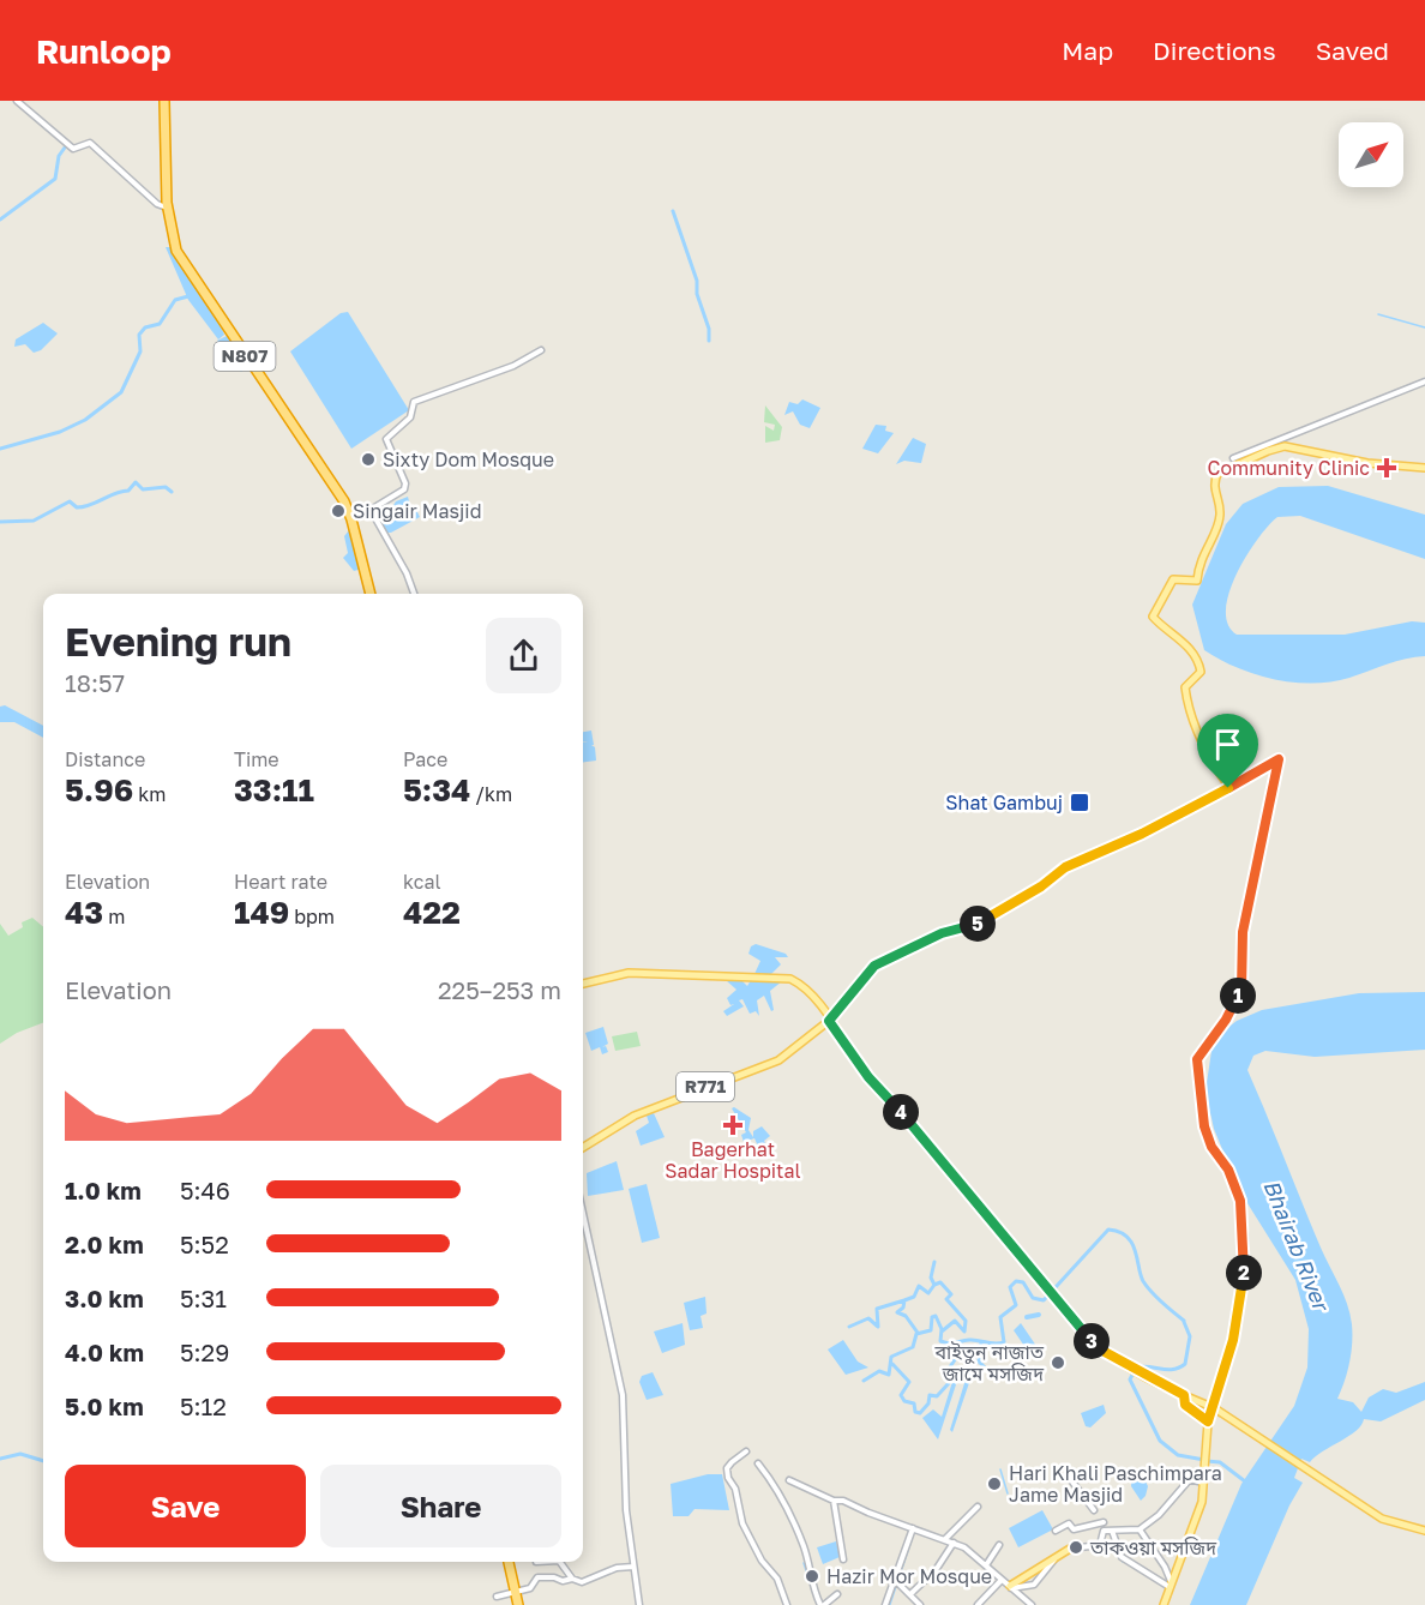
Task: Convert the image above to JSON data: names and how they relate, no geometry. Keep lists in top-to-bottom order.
{
  "streets": {
    "highway": ["N807"],
    "main road": ["R771"]
  },
  "water": ["Bhairab River"],
  "places": {
    "other": [
      "Sixty Dom Mosque",
      "Singair Masjid",
      "বাইতুন নাজাত জামে মসজিদ",
      "Hari Khali Paschimpara Jame Masjid",
      "তাকওয়া মসজিদ",
      "Hazir Mor Mosque"
    ],
    "health": ["Community Clinic", "Bagerhat Sadar Hospital"],
    "transit": ["Shat Gambuj"]
  },
  "north": "top right",
  "page": {
    "header": "Runloop",
    "nav": ["Map", "Directions", "Saved"],
    "heading": ["Evening run", "18:57"],
    "stats": [
      ["Distance", "5.96 km"],
      ["Time", "33:11"],
      ["Pace", "5:34 /km"],
      ["Elevation", "43 m"],
      ["Heart rate", "149 bpm"],
      ["kcal", "422"]
    ],
    "pins": [
      "5",
      "1",
      "4",
      "2",
      "3"
    ],
    "chart": ["Elevation", "225–253 m"],
    "list": [
      {
        "name": "1.0 km",
        "note": "5:46"
      },
      {
        "name": "2.0 km",
        "note": "5:52"
      },
      {
        "name": "3.0 km",
        "note": "5:31"
      },
      {
        "name": "4.0 km",
        "note": "5:29"
      },
      {
        "name": "5.0 km",
        "note": "5:12"
      }
    ],
    "buttons": ["Save", "Share"]
  }
}
